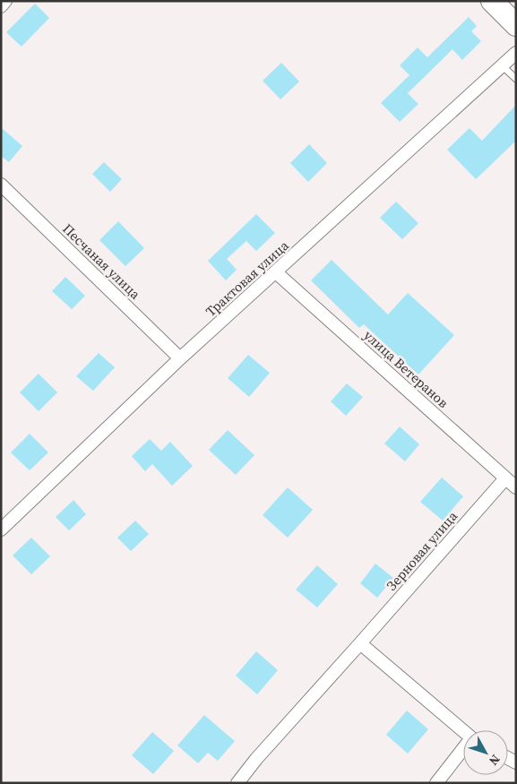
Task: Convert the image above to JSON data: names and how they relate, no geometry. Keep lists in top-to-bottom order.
{
  "streets": {
    "street": [
      "Песчаная улица",
      "Трактовая улица",
      "улица Ветеранов",
      "Зерновая улица"
    ]
  },
  "crossings": [
    ["Песчаная улица", "Трактовая улица"],
    ["Трактовая улица", "улица Ветеранов"],
    ["улица Ветеранов", "Зерновая улица"]
  ],
  "north": "bottom right"
}
